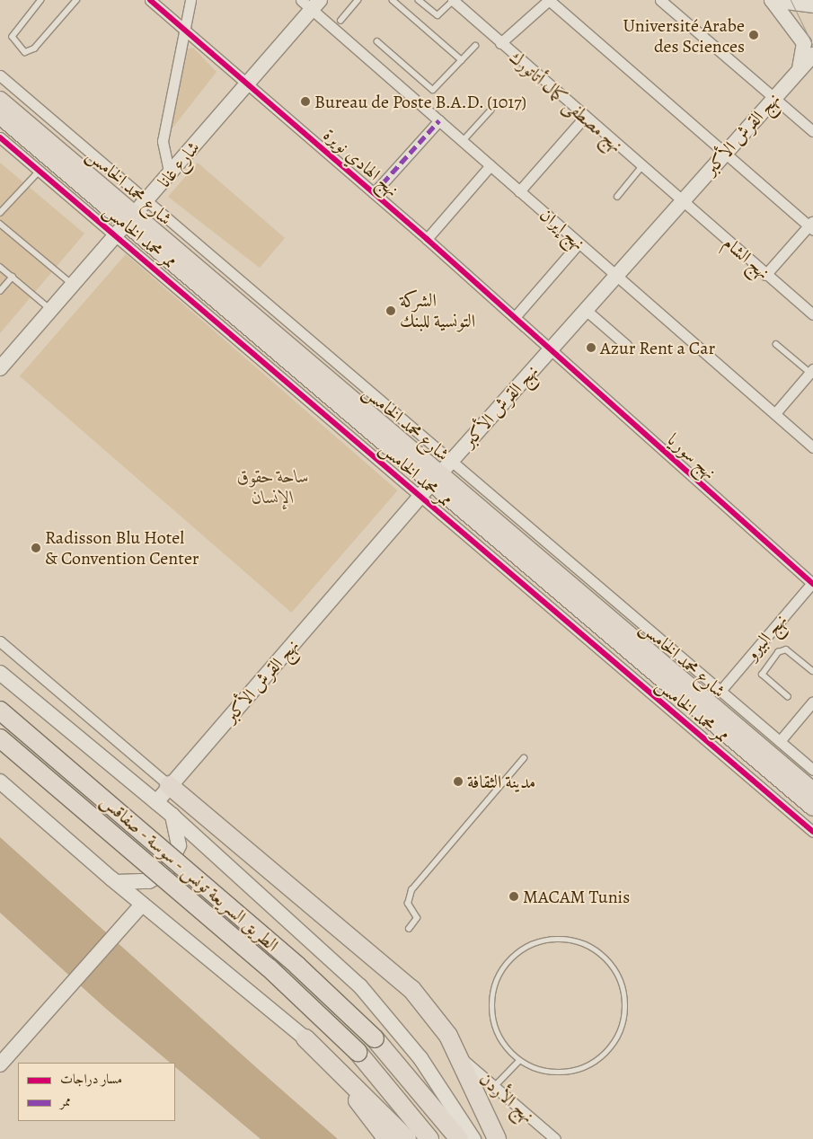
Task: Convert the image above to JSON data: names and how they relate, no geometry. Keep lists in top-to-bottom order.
{
  "streets": {
    "highway": ["الطريق السريعة تونس - سوسة - صفاقس"],
    "main road": ["نهج القرش الأكبر", "شارع غانا", "شارع محمد الخامس"],
    "street": [
      "نهج مصطفى كمال أتاتورك",
      "نهج الهادي نويرة",
      "نهج إيران",
      "ممر محمد الخامس",
      "نهج الشام",
      "نهج سوريا",
      "نهج البيرو",
      "نهج الأردن"
    ]
  },
  "crossings": [
    ["نهج مصطفى كمال أتاتورك", "نهج القرش الأكبر"],
    ["نهج مصطفى كمال أتاتورك", "نهج الشام"],
    ["نهج القرش الأكبر", "نهج الهادي نويرة"],
    ["نهج القرش الأكبر", "شارع محمد الخامس"],
    ["نهج القرش الأكبر", "نهج إيران"],
    ["نهج القرش الأكبر", "ممر محمد الخامس"],
    ["نهج القرش الأكبر", "نهج الشام"],
    ["نهج القرش الأكبر", "نهج سوريا"],
    ["نهج الهادي نويرة", "شارع غانا"],
    ["نهج الهادي نويرة", "نهج سوريا"],
    ["شارع غانا", "شارع محمد الخامس"],
    ["شارع غانا", "نهج إيران"],
    ["شارع غانا", "ممر محمد الخامس"],
    ["شارع محمد الخامس", "ممر محمد الخامس"],
    ["شارع محمد الخامس", "نهج البيرو"],
    ["نهج سوريا", "نهج البيرو"]
  ],
  "parks": ["ساحة حقوق الإنسان"],
  "places": [
    "Université Arabe des Sciences",
    "Bureau de Poste B.A.D. (1017)",
    "الشركة التونسية للبنك",
    "Azur Rent a Car",
    "Radisson Blu Hotel & Convention Center",
    "مدينة الثقافة",
    "MACAM Tunis"
  ],
  "legend": ["مسار دراجات", "ممر"]
}
